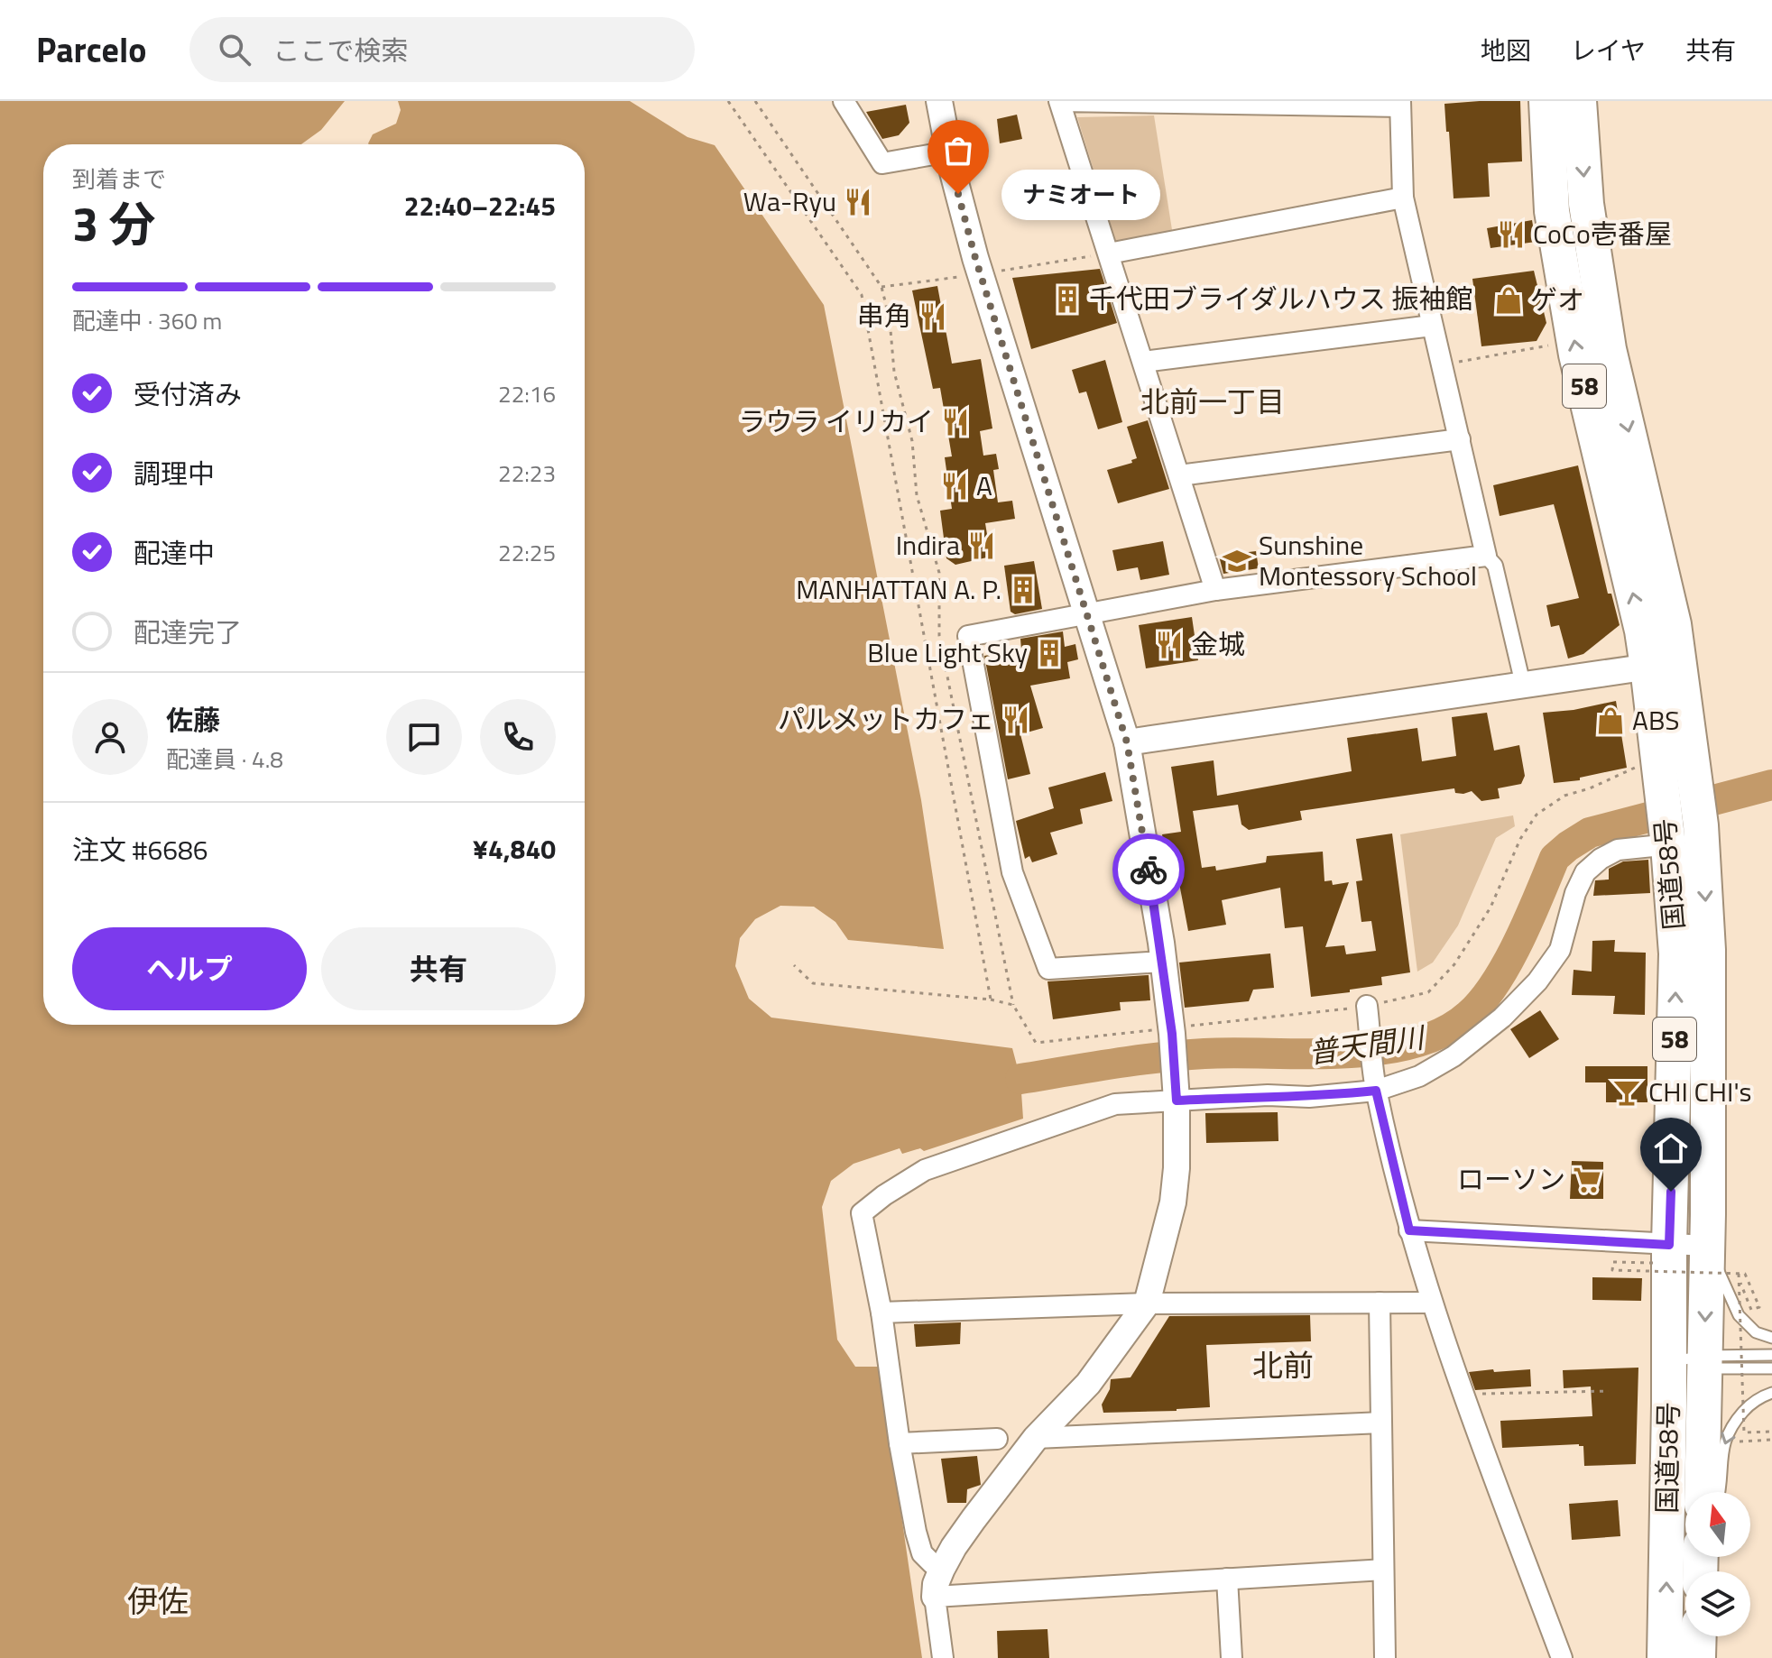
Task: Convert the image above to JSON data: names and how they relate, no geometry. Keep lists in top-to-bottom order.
{
  "streets": {
    "highway": ["58", "国道58号"]
  },
  "districts": ["北前一丁目", "北前", "伊佐"],
  "water": ["普天間川"],
  "places": {
    "other": ["ナミオート"],
    "restaurant": [
      "Wa-Ryu",
      "CoCo壱番屋",
      "串角",
      "ラウラ イリカイ",
      "A",
      "Indira",
      "金城",
      "パルメットカフェ"
    ],
    "building": ["千代田ブライダルハウス 振袖館", "MANHATTAN A. P.", "Blue Light Sky"],
    "shop": ["ゲオ", "ABS"],
    "school or university": ["Sunshine Montessory School"],
    "bar": ["CHI CHI's"],
    "supermarket": ["ローソン"]
  },
  "north": "top",
  "page": {
    "header": "Parcelo",
    "search": "ここで検索",
    "nav": ["地図", "レイヤ", "共有"],
    "heading": ["3 分", "到着まで", "22:40–22:45"],
    "panel": [
      "佐藤",
      "配達員 · 4.8",
      "注文 #6686",
      "¥4,840"
    ],
    "bubble": "ナミオート",
    "bar": "配達中 · 360 m",
    "list": [
      ["受付済み", "22:16"],
      ["調理中", "22:23"],
      ["配達中", "22:25"],
      "配達完了"
    ],
    "buttons": ["ヘルプ", "共有"]
  }
}
